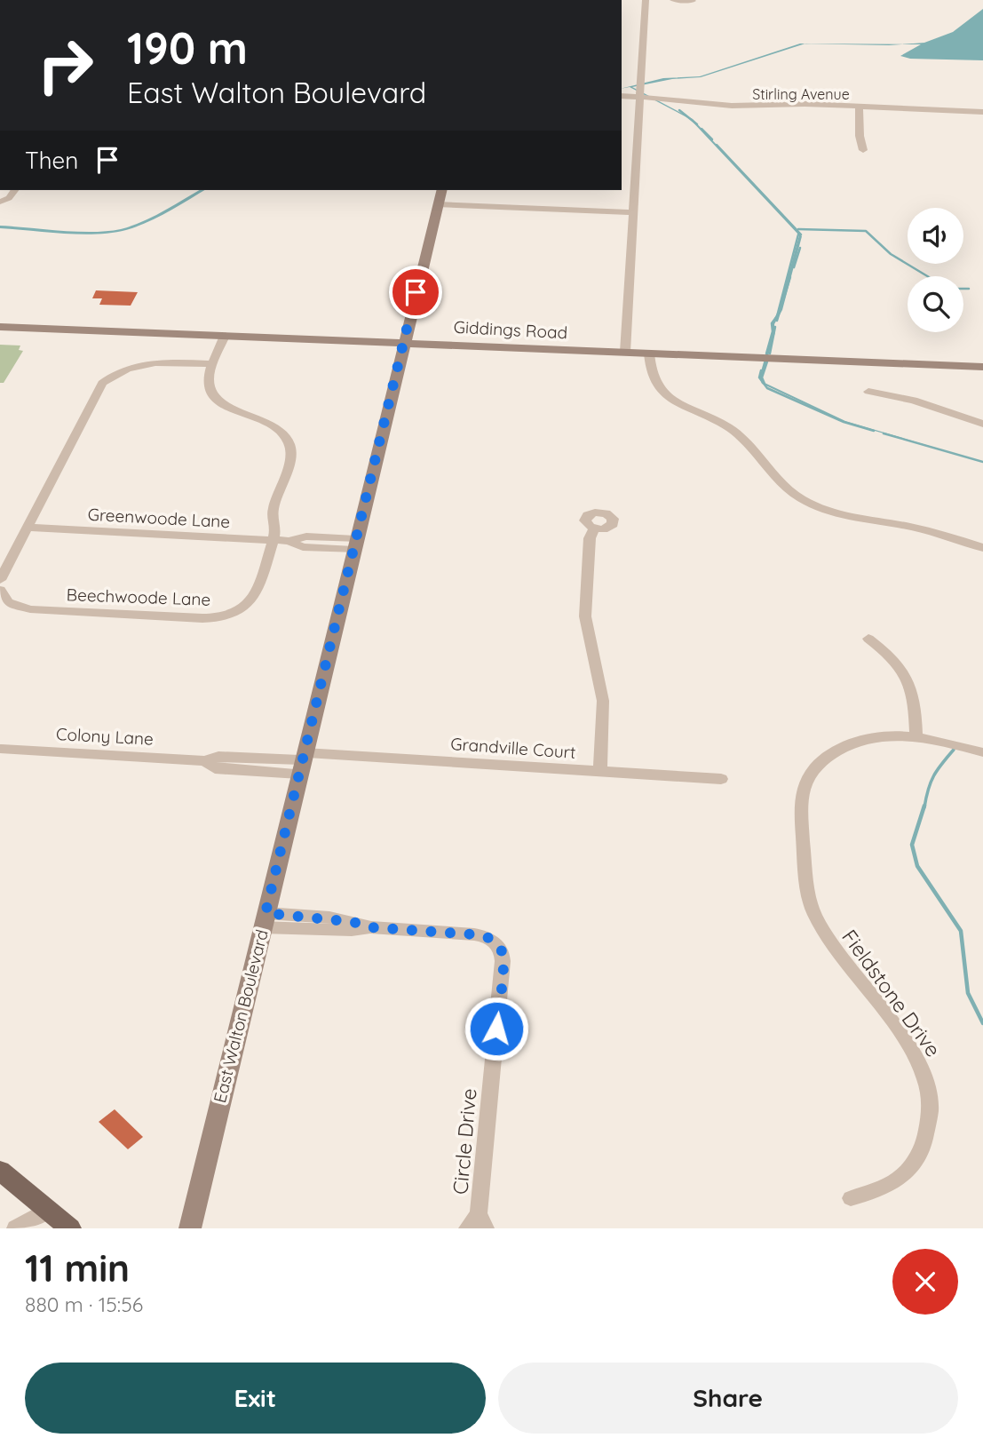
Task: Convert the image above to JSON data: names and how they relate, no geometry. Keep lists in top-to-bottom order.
{
  "streets": {
    "main road": ["Giddings Road", "East Walton Boulevard"],
    "street": [
      "Stirling Avenue",
      "Greenwoode Lane",
      "Beechwoode Lane",
      "Colony Lane",
      "Grandville Court",
      "Fieldstone Drive",
      "Circle Drive"
    ]
  },
  "crossings": [
    ["Giddings Road", "East Walton Boulevard"],
    ["Greenwoode Lane", "Beechwoode Lane"],
    ["Greenwoode Lane", "East Walton Boulevard"],
    ["Colony Lane", "Grandville Court"],
    ["Colony Lane", "East Walton Boulevard"],
    ["Grandville Court", "East Walton Boulevard"],
    ["East Walton Boulevard", "Circle Drive"]
  ],
  "page": {
    "turn": ["190 m", "East Walton Boulevard"],
    "then": "Then",
    "heading": ["11 min", "880 m · 15:56"],
    "buttons": ["Exit", "Share"]
  }
}
